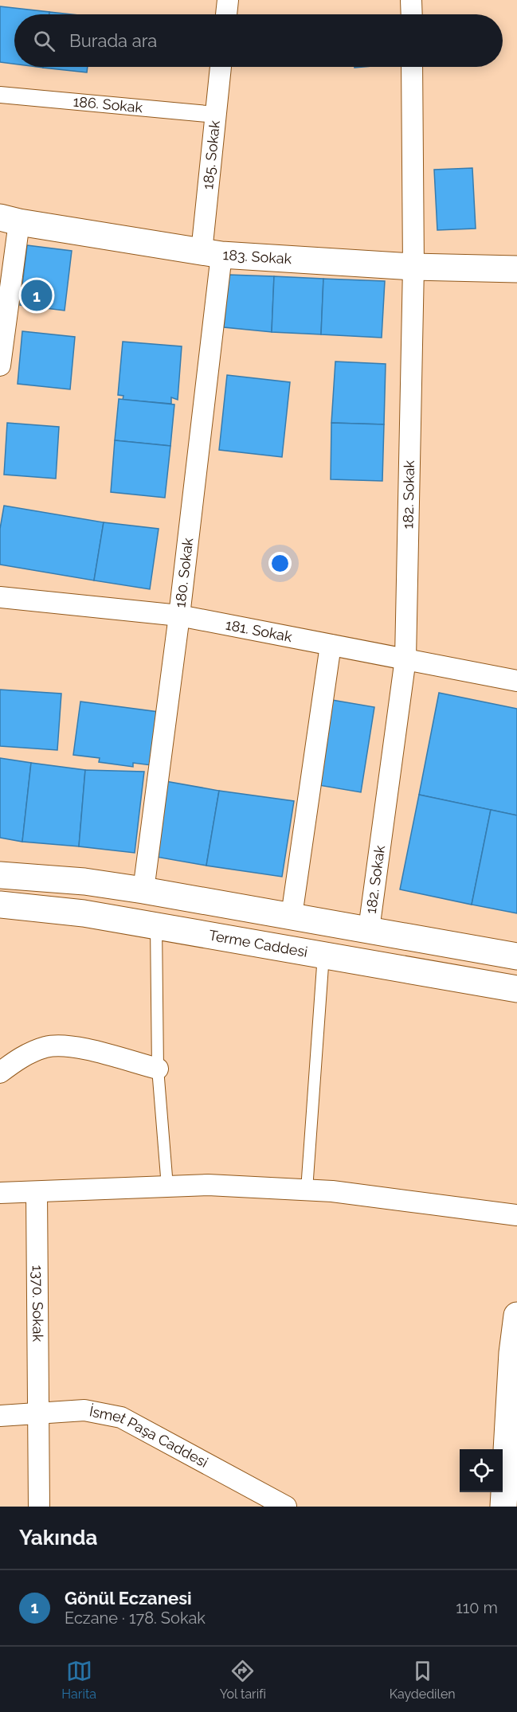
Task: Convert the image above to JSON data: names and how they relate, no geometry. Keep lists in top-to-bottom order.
{
  "streets": {
    "main road": ["183. Sokak", "Terme Caddesi"],
    "street": [
      "186. Sokak",
      "185. Sokak",
      "182. Sokak",
      "180. Sokak",
      "181. Sokak",
      "1370. Sokak",
      "İsmet Paşa Caddesi"
    ]
  },
  "crossings": [
    ["186. Sokak", "185. Sokak"],
    ["185. Sokak", "183. Sokak"],
    ["185. Sokak", "180. Sokak"],
    ["183. Sokak", "182. Sokak"],
    ["183. Sokak", "180. Sokak"],
    ["182. Sokak", "181. Sokak"],
    ["180. Sokak", "181. Sokak"],
    ["1370. Sokak", "İsmet Paşa Caddesi"]
  ],
  "page": {
    "search": "Burada ara",
    "pins": "1",
    "heading": "Yakında",
    "list": [
      {
        "mark": "1",
        "name": "Gönül Eczanesi",
        "note": "Eczane · 178. Sokak",
        "value": "110 m"
      }
    ],
    "nav": ["Harita", "Yol tarifi", "Kaydedilen"]
  }
}
